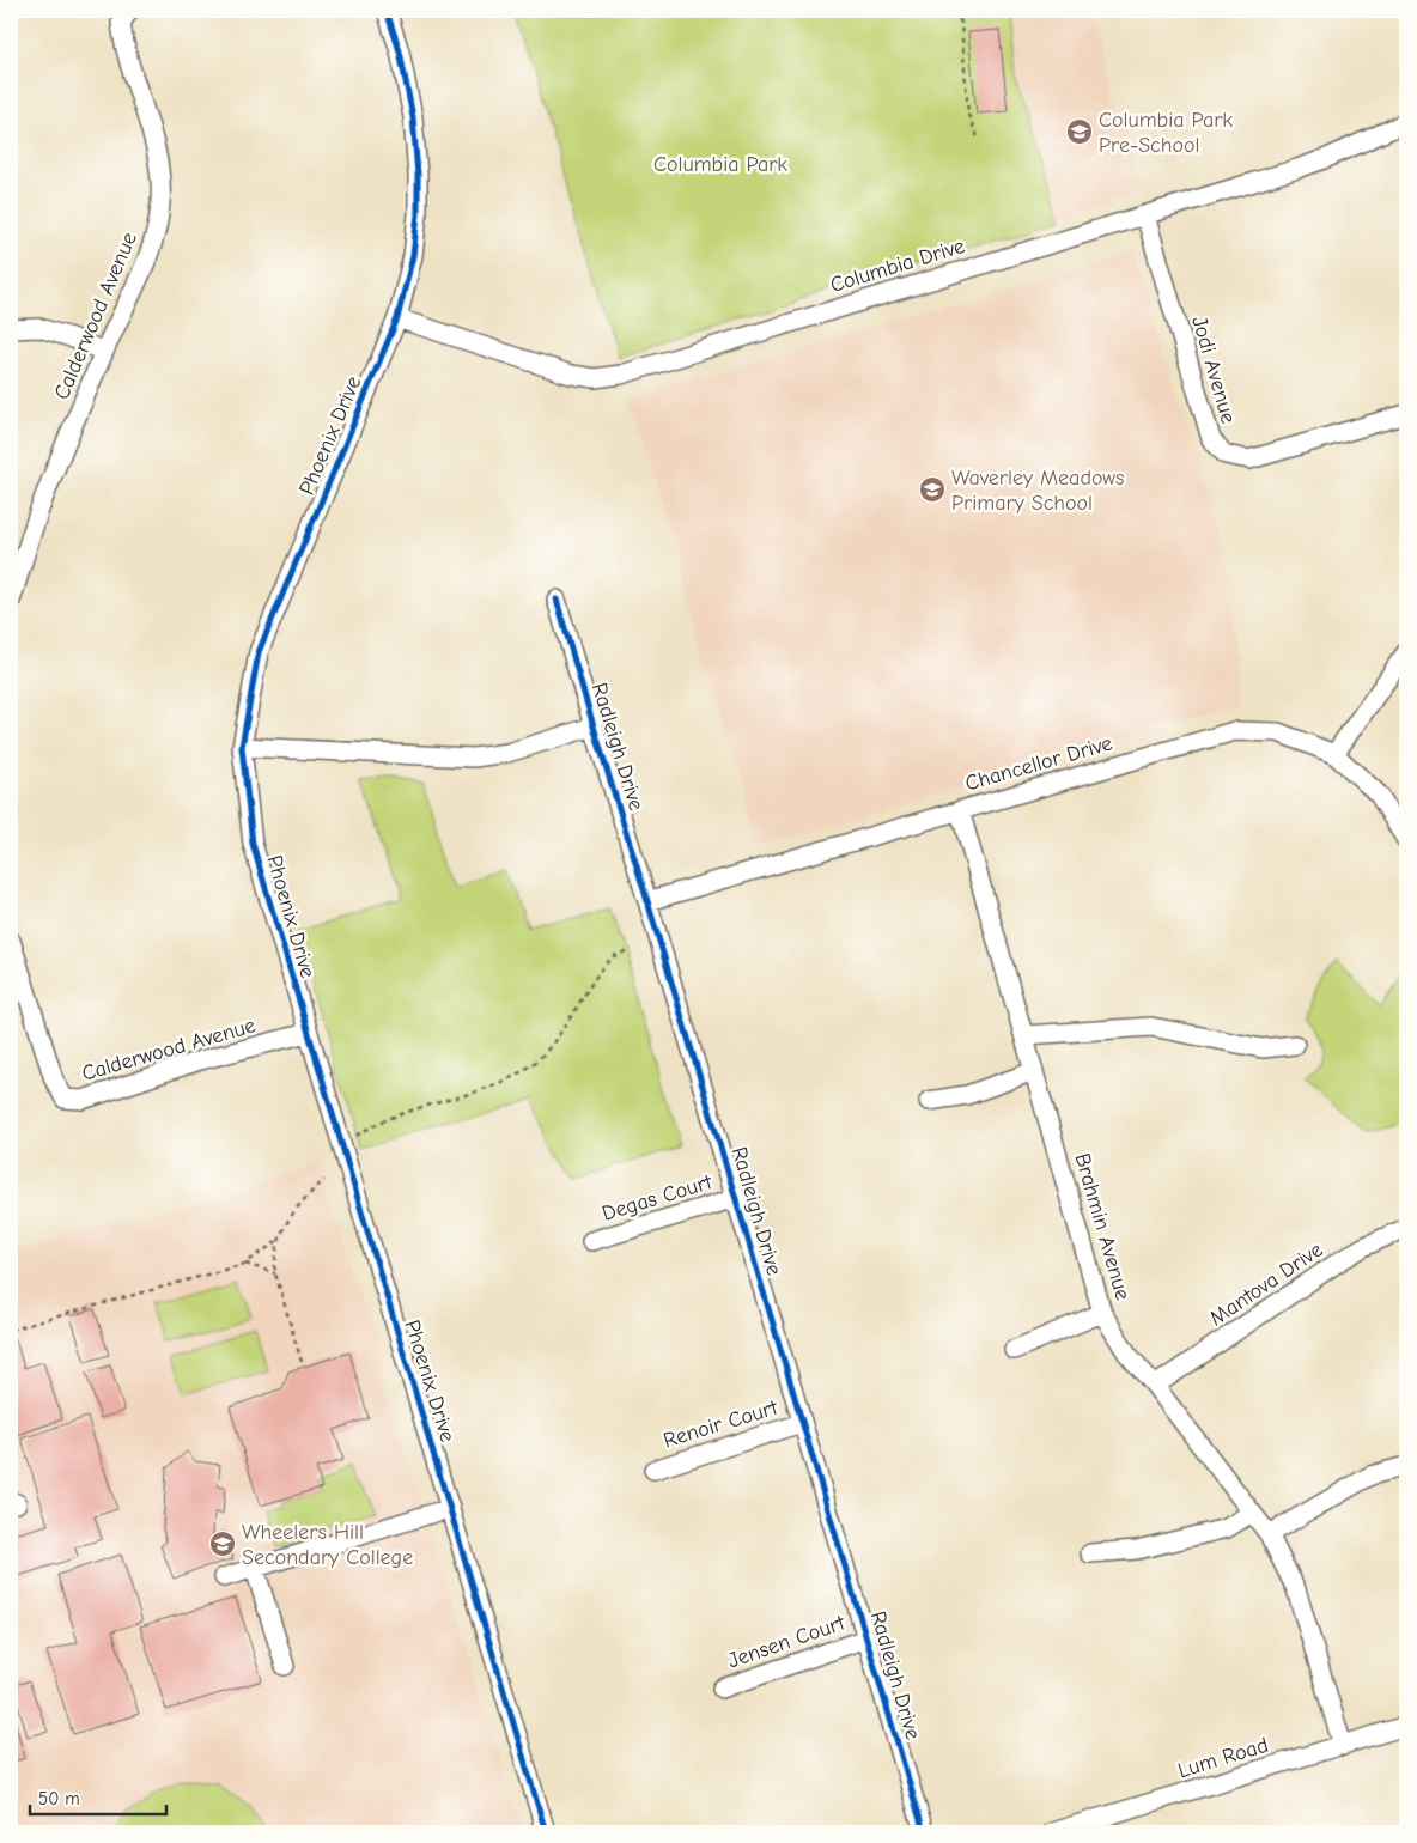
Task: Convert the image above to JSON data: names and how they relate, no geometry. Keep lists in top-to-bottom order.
{
  "streets": {
    "street": [
      "Columbia Drive",
      "Calderwood Avenue",
      "Jodi Avenue",
      "Phoenix Drive",
      "Radleigh Drive",
      "Chancellor Drive",
      "Degas Court",
      "Brahmin Avenue",
      "Mantova Drive",
      "Renoir Court",
      "Jensen Court",
      "Lum Road"
    ]
  },
  "crossings": [
    ["Columbia Drive", "Jodi Avenue"],
    ["Columbia Drive", "Phoenix Drive"],
    ["Calderwood Avenue", "Phoenix Drive"],
    ["Phoenix Drive", "Radleigh Drive"],
    ["Radleigh Drive", "Chancellor Drive"],
    ["Radleigh Drive", "Degas Court"],
    ["Radleigh Drive", "Renoir Court"],
    ["Radleigh Drive", "Jensen Court"],
    ["Chancellor Drive", "Brahmin Avenue"],
    ["Brahmin Avenue", "Mantova Drive"],
    ["Brahmin Avenue", "Lum Road"]
  ],
  "parks": ["Columbia Park"],
  "places": {
    "school or university": ["Columbia Park Pre-School", "Waverley Meadows Primary School", "Wheelers Hill Secondary College"]
  },
  "scale_bar": "50 m"
}
